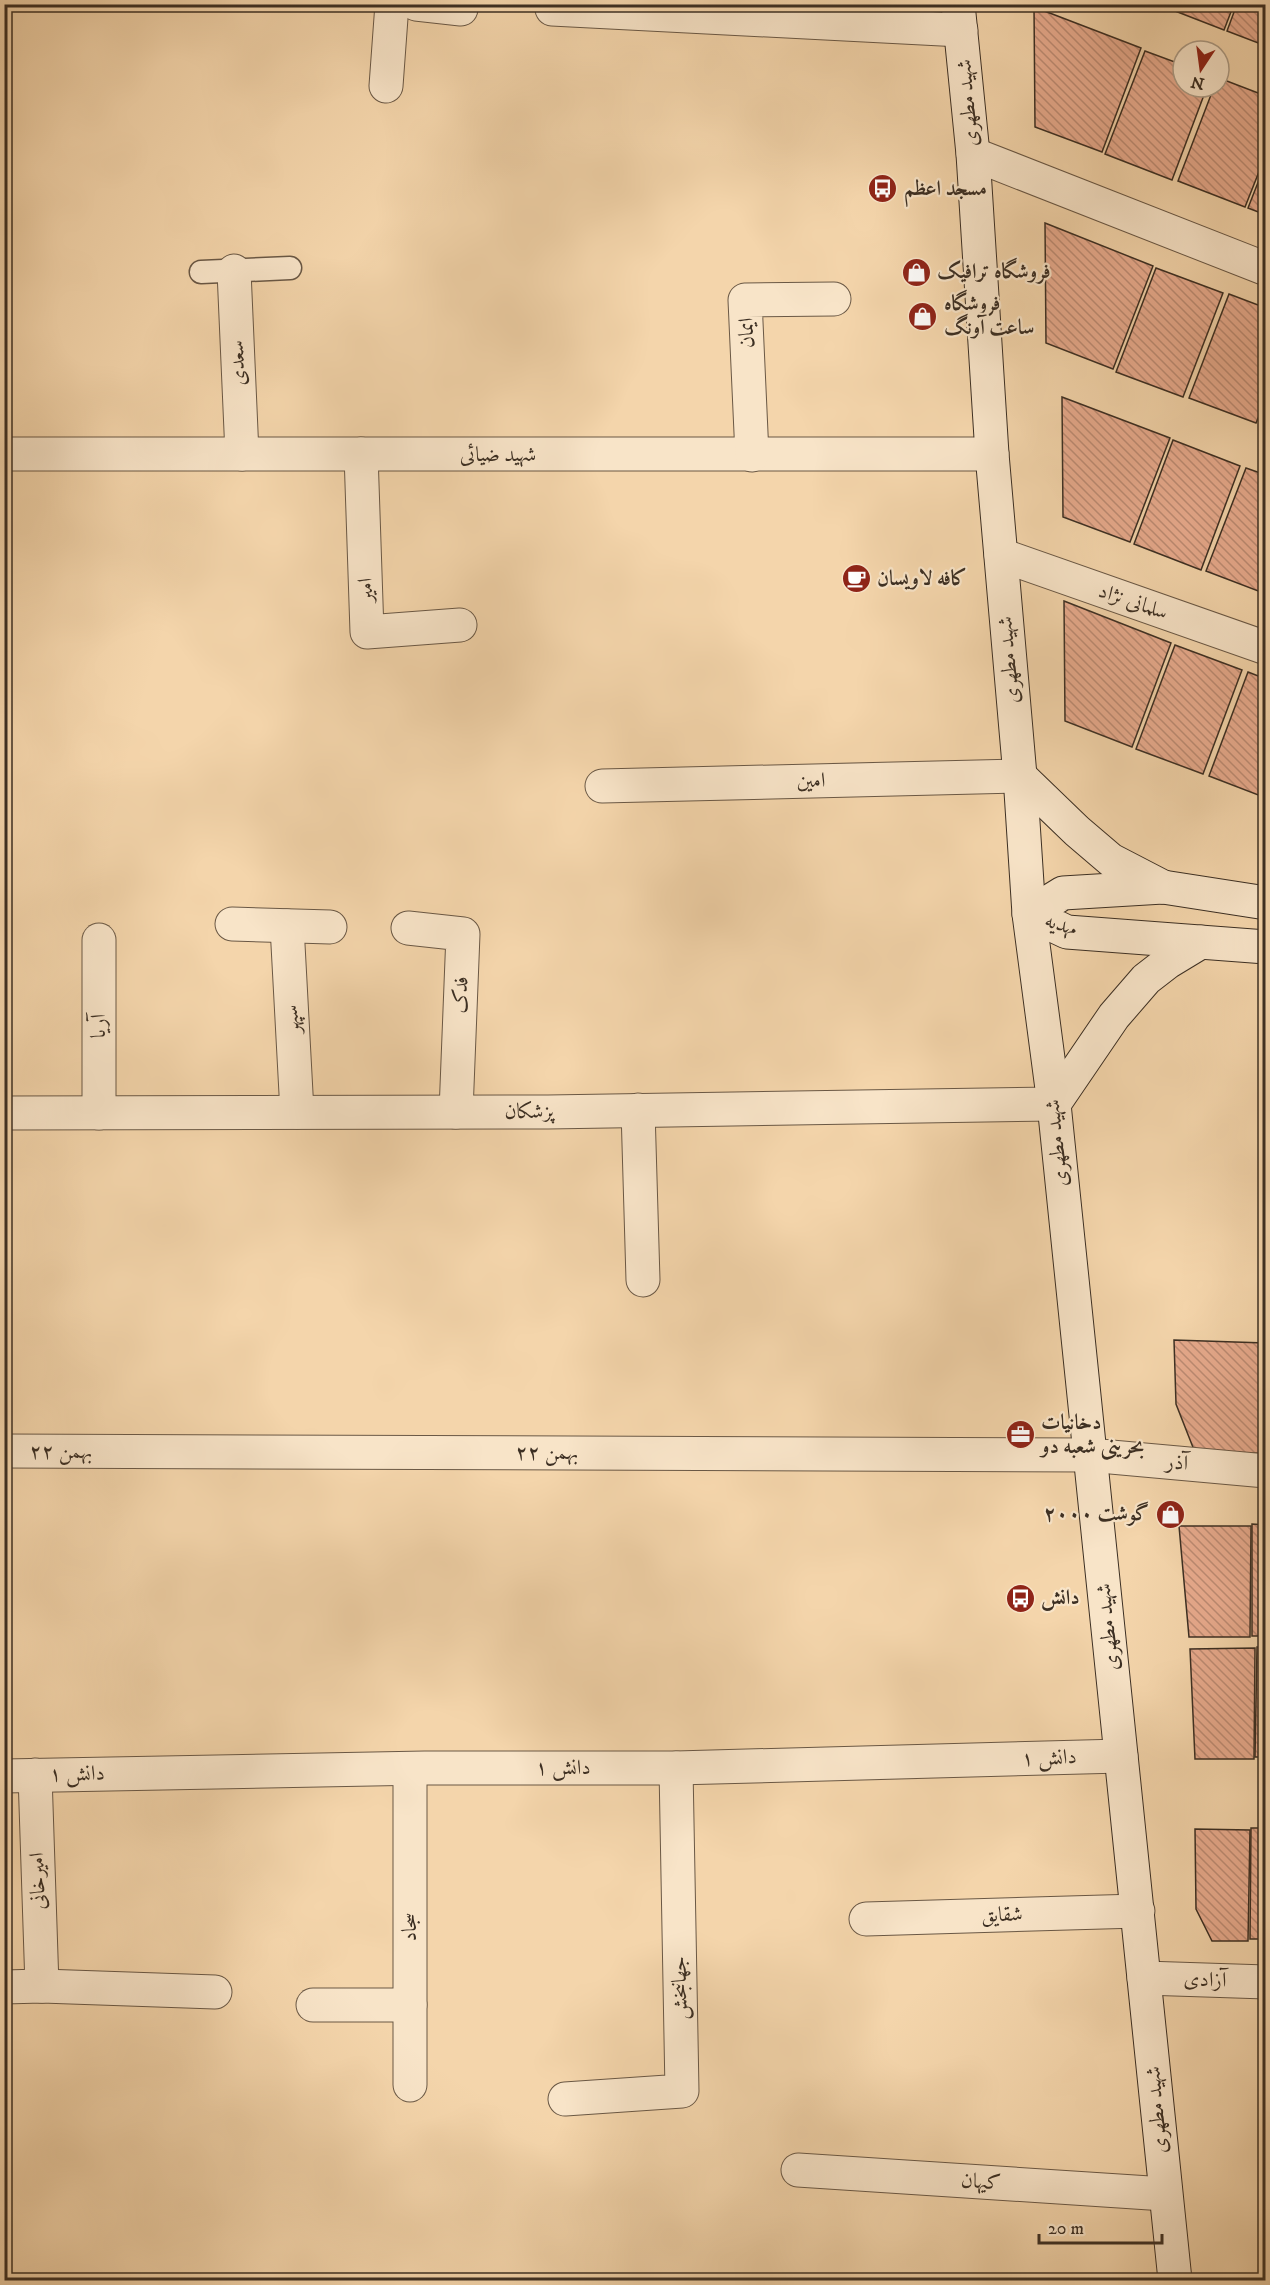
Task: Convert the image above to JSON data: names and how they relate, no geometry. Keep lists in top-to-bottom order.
{
  "streets": {
    "street": [
      "شهید مطهری",
      "ایمان",
      "سعدی",
      "شهید ضیائی",
      "امیر",
      "سلمانی نژاد",
      "امین",
      "مهدیه",
      "فدک",
      "سپهر",
      "آریا",
      "پزشکان",
      "۲۲ بهمن",
      "آذر",
      "دانش ۱",
      "امیرخانی",
      "شقایق",
      "سجاد",
      "آزادی",
      "جهانبخش",
      "کیهان"
    ]
  },
  "crossings": [
    ["شهید مطهری", "شهید ضیائی"],
    ["شهید مطهری", "سلمانی نژاد"],
    ["شهید مطهری", "امین"],
    ["شهید مطهری", "مهدیه"],
    ["شهید مطهری", "پزشکان"],
    ["شهید مطهری", "۲۲ بهمن"],
    ["شهید مطهری", "آذر"],
    ["شهید مطهری", "دانش ۱"],
    ["شهید مطهری", "شقایق"],
    ["شهید مطهری", "آزادی"],
    ["شهید مطهری", "کیهان"],
    ["ایمان", "شهید ضیائی"],
    ["سعدی", "شهید ضیائی"],
    ["شهید ضیائی", "امیر"],
    ["فدک", "پزشکان"],
    ["سپهر", "پزشکان"],
    ["آریا", "پزشکان"],
    ["۲۲ بهمن", "آذر"],
    ["دانش ۱", "امیرخانی"],
    ["دانش ۱", "سجاد"],
    ["دانش ۱", "جهانبخش"]
  ],
  "places": {
    "bus stop": ["مسجد اعظم", "دانش"],
    "shop": ["فروشگاه ترافیک", "فروشگاه ساعت آونگ", "گوشت ۲۰۰۰"],
    "cafe": ["کافه لاویسان"],
    "office": ["دخانیات بحرینی شعبه دو"]
  },
  "scale_bar": "20 m",
  "north": "bottom"
}
